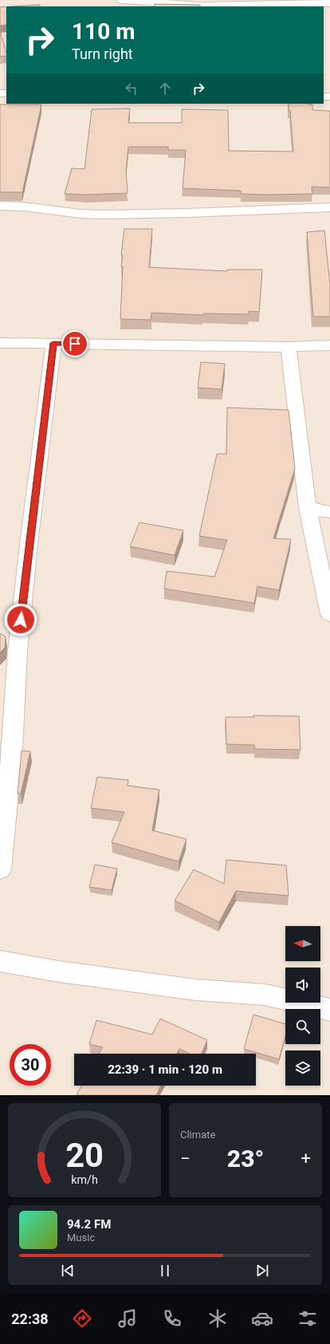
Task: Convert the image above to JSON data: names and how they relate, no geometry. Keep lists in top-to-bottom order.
{
  "north": "left",
  "page": {
    "turn": ["110 m", "Turn right"],
    "limit": "30",
    "trip": "22:39 · 1 min · 120 m",
    "tile": "Climate",
    "heat": ["−", "23°", "+"],
    "song": ["94.2 FM", "Music"],
    "tabs": "22:38",
    "gauge": ["20", "km/h"]
  }
}
